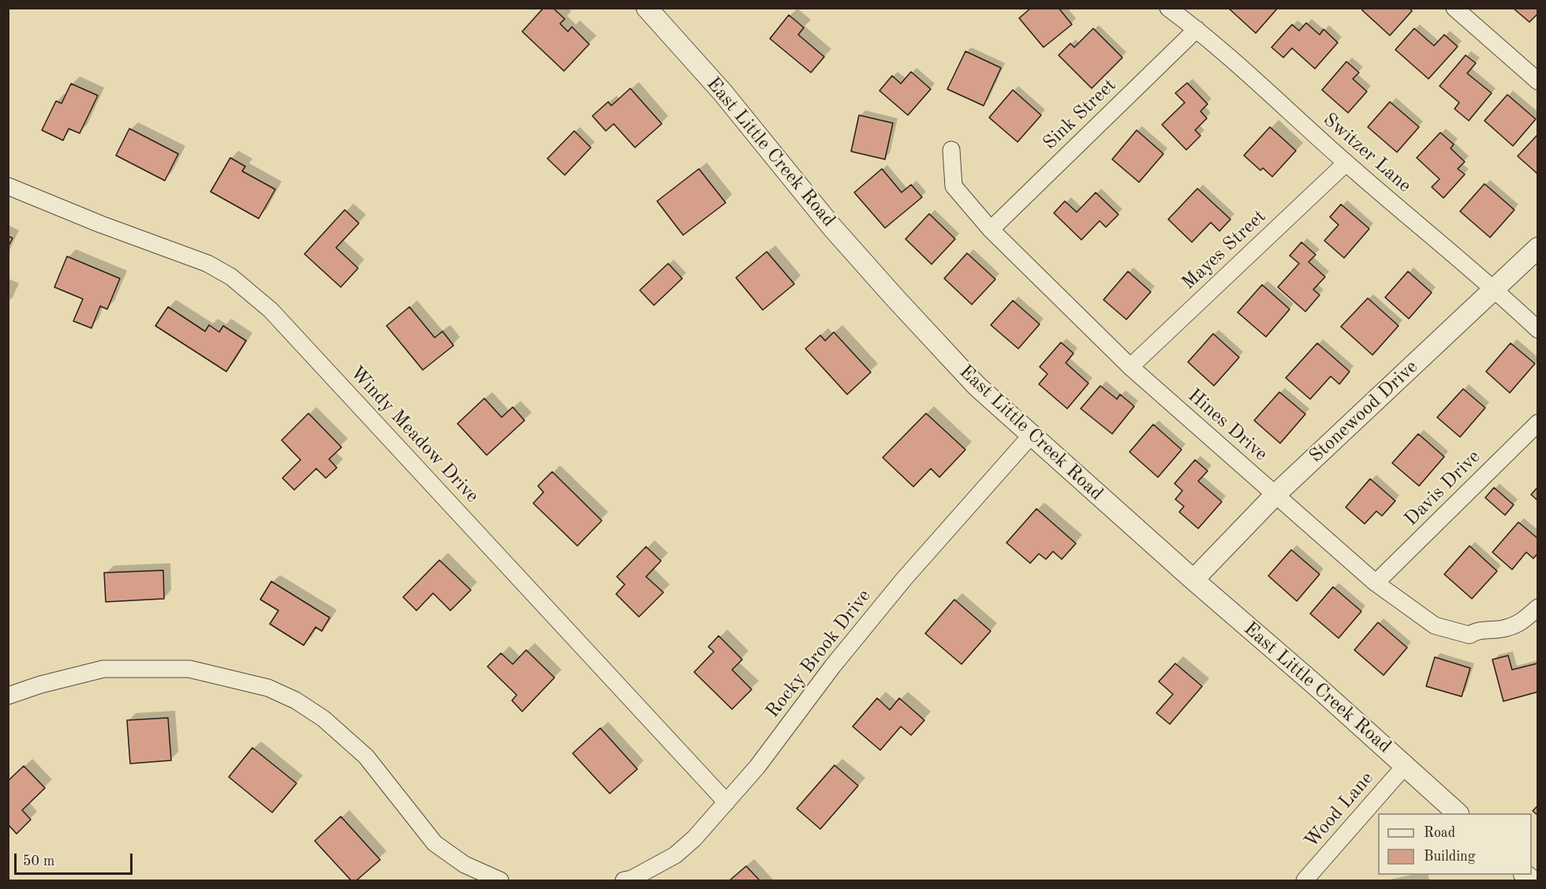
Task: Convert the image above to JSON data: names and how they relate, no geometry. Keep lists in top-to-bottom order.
{
  "streets": {
    "street": [
      "Sink Street",
      "East Little Creek Road",
      "Switzer Lane",
      "Mayes Street",
      "Stonewood Drive",
      "Hines Drive",
      "Windy Meadow Drive",
      "Davis Drive",
      "Rocky Brook Drive",
      "Wood Lane"
    ]
  },
  "crossings": [
    ["Sink Street", "Switzer Lane"],
    ["Sink Street", "Hines Drive"],
    ["East Little Creek Road", "Stonewood Drive"],
    ["East Little Creek Road", "Rocky Brook Drive"],
    ["East Little Creek Road", "Wood Lane"],
    ["Switzer Lane", "Mayes Street"],
    ["Switzer Lane", "Stonewood Drive"],
    ["Mayes Street", "Hines Drive"],
    ["Stonewood Drive", "Hines Drive"],
    ["Hines Drive", "Davis Drive"],
    ["Windy Meadow Drive", "Rocky Brook Drive"]
  ],
  "legend": ["Road", "Building"],
  "scale_bar": "50 m"
}
